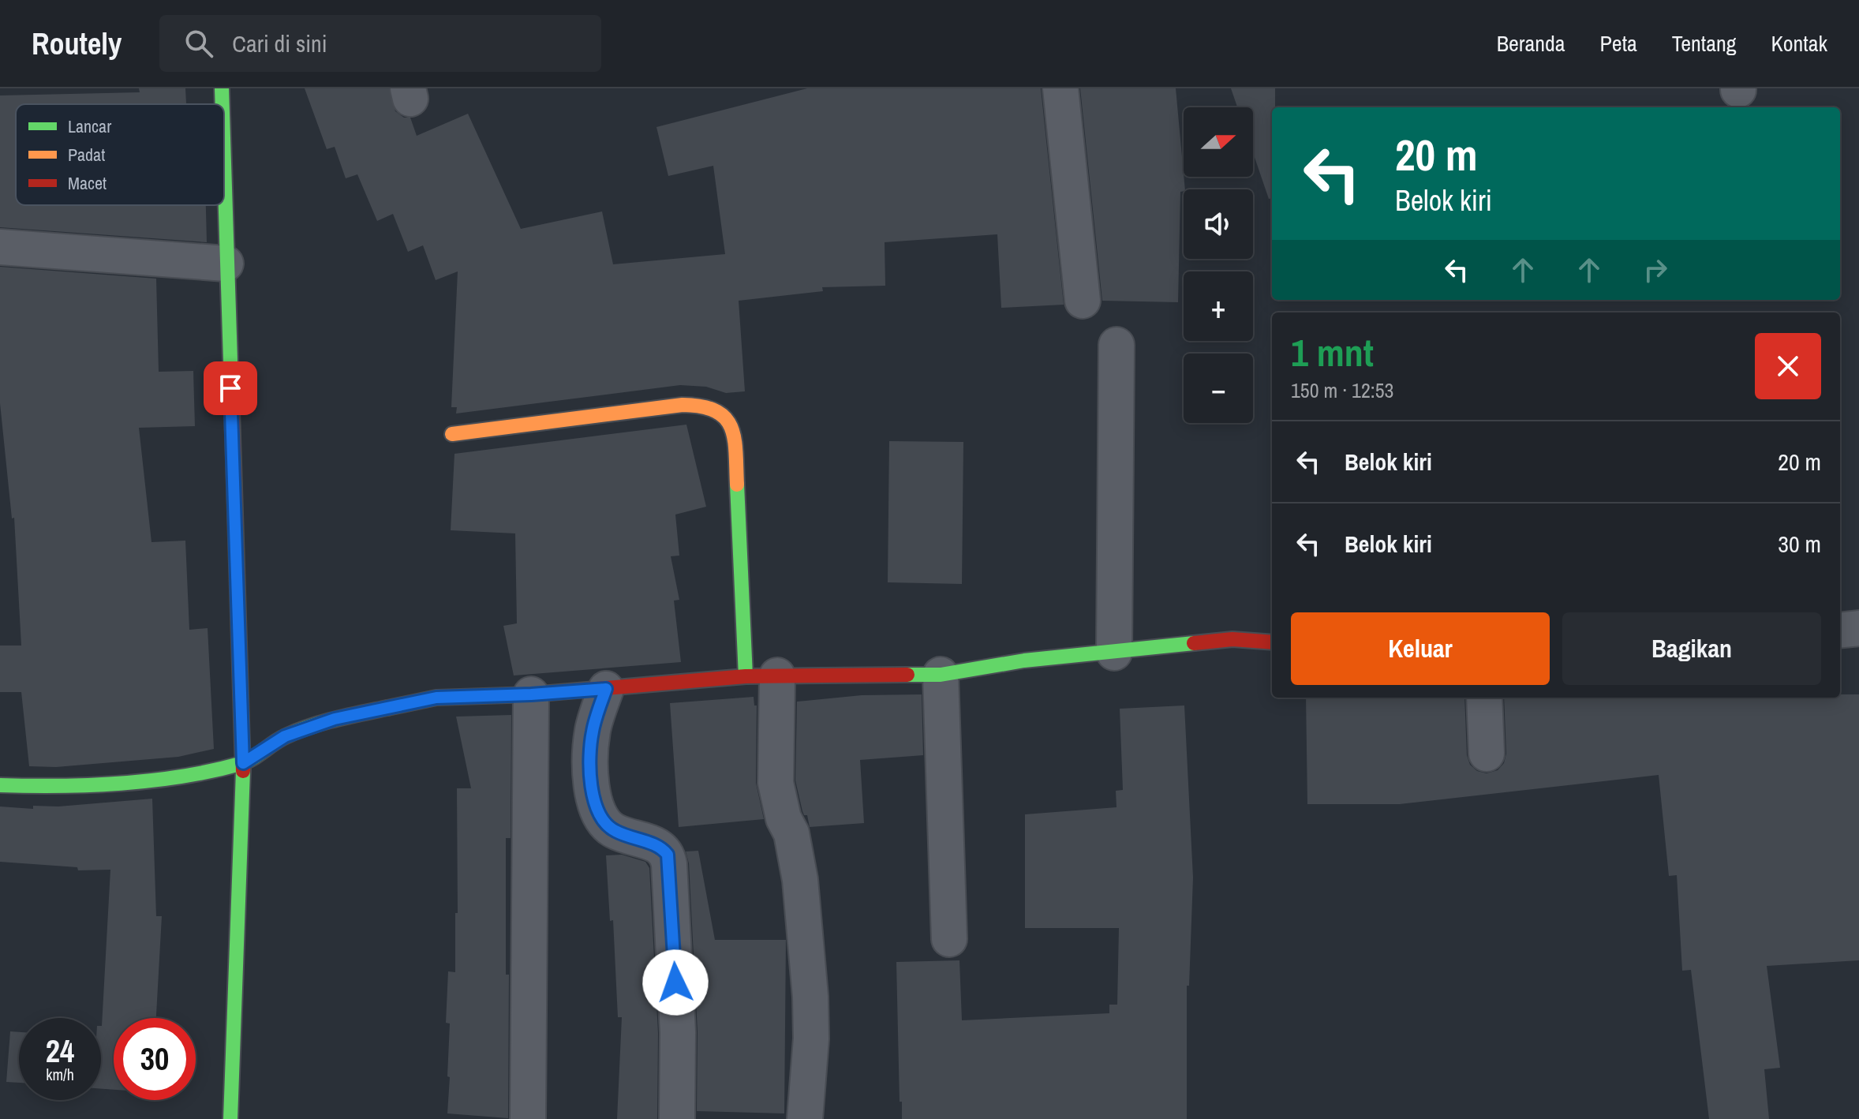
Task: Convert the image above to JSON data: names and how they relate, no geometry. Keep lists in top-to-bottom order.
{
  "legend": ["Lancar", "Padat", "Macet"],
  "north": "right",
  "page": {
    "header": "Routely",
    "search": "Cari di sini",
    "nav": [
      "Beranda",
      "Peta",
      "Tentang",
      "Kontak"
    ],
    "map_buttons": ["+", "−"],
    "turn": ["20 m", "Belok kiri"],
    "heading": ["1 mnt", "150 m · 12:53"],
    "list": [
      {
        "name": "Belok kiri",
        "value": "20 m"
      },
      {
        "name": "Belok kiri",
        "value": "30 m"
      }
    ],
    "buttons": ["Keluar", "Bagikan"],
    "speed": "24 km/h",
    "limit": "30"
  }
}
